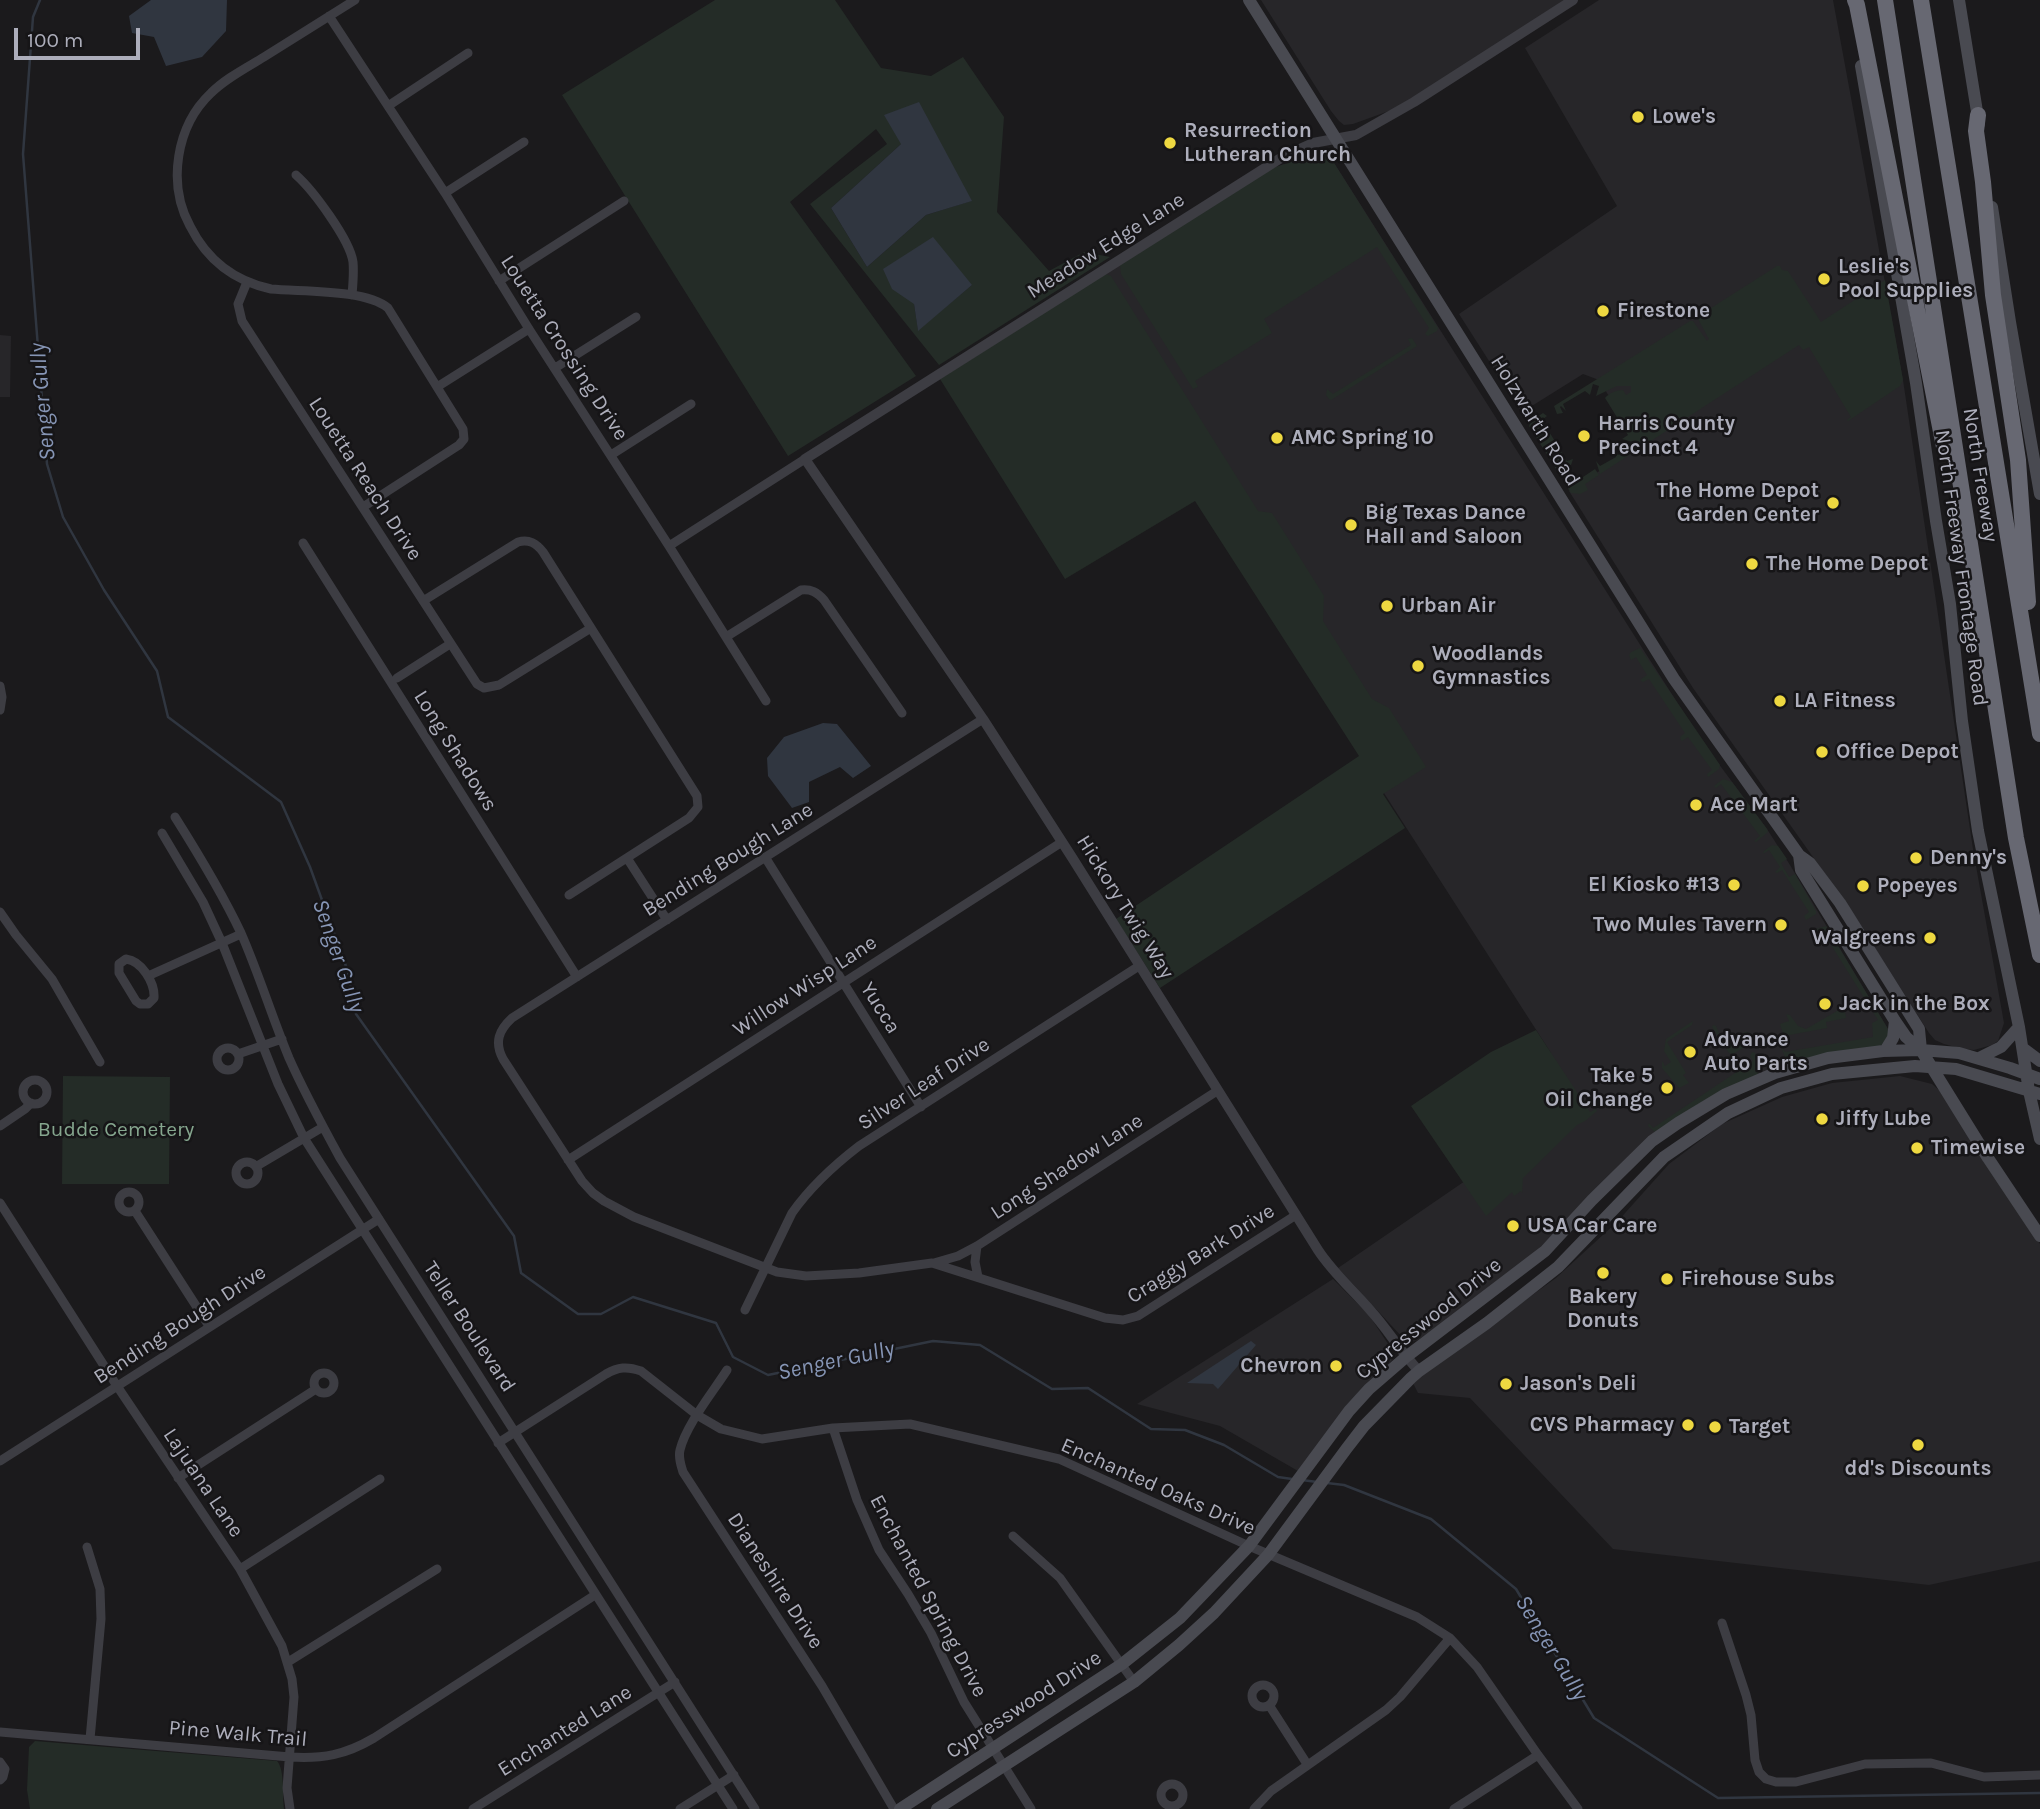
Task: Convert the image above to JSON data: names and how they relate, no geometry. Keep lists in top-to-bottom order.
{
  "streets": {
    "highway": ["North Freeway"],
    "main road": ["Holzwarth Road", "North Freeway Frontage Road", "Cypresswood Drive"],
    "street": [
      "Meadow Edge Lane",
      "Louetta Crossing Drive",
      "Louetta Reach Drive",
      "Long Shadows",
      "Bending Bough Lane",
      "Hickory Twig Way",
      "Willow Wisp Lane",
      "Yucca",
      "Silver Leaf Drive",
      "Long Shadow Lane",
      "Craggy Bark Drive",
      "Bending Bough Drive",
      "Teller Boulevard",
      "Lajuana Lane",
      "Enchanted Oaks Drive",
      "Dianeshire Drive",
      "Enchanted Spring Drive",
      "Enchanted Lane",
      "Pine Walk Trail"
    ]
  },
  "crossings": [
    ["Meadow Edge Lane", "Louetta Crossing Drive"],
    ["Meadow Edge Lane", "Holzwarth Road"],
    ["Meadow Edge Lane", "Hickory Twig Way"],
    ["Holzwarth Road", "Cypresswood Drive"],
    ["North Freeway Frontage Road", "Cypresswood Drive"],
    ["Long Shadows", "Bending Bough Lane"],
    ["Bending Bough Lane", "Hickory Twig Way"],
    ["Bending Bough Lane", "Willow Wisp Lane"],
    ["Bending Bough Lane", "Yucca"],
    ["Hickory Twig Way", "Willow Wisp Lane"],
    ["Hickory Twig Way", "Silver Leaf Drive"],
    ["Hickory Twig Way", "Long Shadow Lane"],
    ["Hickory Twig Way", "Craggy Bark Drive"],
    ["Hickory Twig Way", "Cypresswood Drive"],
    ["Willow Wisp Lane", "Yucca"],
    ["Yucca", "Silver Leaf Drive"],
    ["Cypresswood Drive", "Enchanted Oaks Drive"],
    ["Cypresswood Drive", "Enchanted Spring Drive"],
    ["Bending Bough Drive", "Teller Boulevard"],
    ["Bending Bough Drive", "Lajuana Lane"],
    ["Teller Boulevard", "Enchanted Oaks Drive"],
    ["Teller Boulevard", "Enchanted Lane"],
    ["Teller Boulevard", "Pine Walk Trail"],
    ["Lajuana Lane", "Pine Walk Trail"],
    ["Enchanted Oaks Drive", "Dianeshire Drive"],
    ["Enchanted Oaks Drive", "Enchanted Spring Drive"]
  ],
  "water": ["Senger Gully"],
  "parks": ["Budde Cemetery"],
  "places": [
    "Lowe's",
    "Resurrection Lutheran Church",
    "Leslie's Pool Supplies",
    "Firestone",
    "Harris County Precinct 4",
    "AMC Spring 10",
    "The Home Depot Garden Center",
    "Big Texas Dance Hall and Saloon",
    "The Home Depot",
    "Urban Air",
    "Woodlands Gymnastics",
    "LA Fitness",
    "Office Depot",
    "Ace Mart",
    "Denny's",
    "El Kiosko #13",
    "Popeyes",
    "Two Mules Tavern",
    "Walgreens",
    "Jack in the Box",
    "Advance Auto Parts",
    "Take 5 Oil Change",
    "Jiffy Lube",
    "Timewise",
    "USA Car Care",
    "Bakery Donuts",
    "Firehouse Subs",
    "Chevron",
    "Jason's Deli",
    "CVS Pharmacy",
    "Target",
    "dd's Discounts"
  ],
  "scale_bar": "100 m"
}
